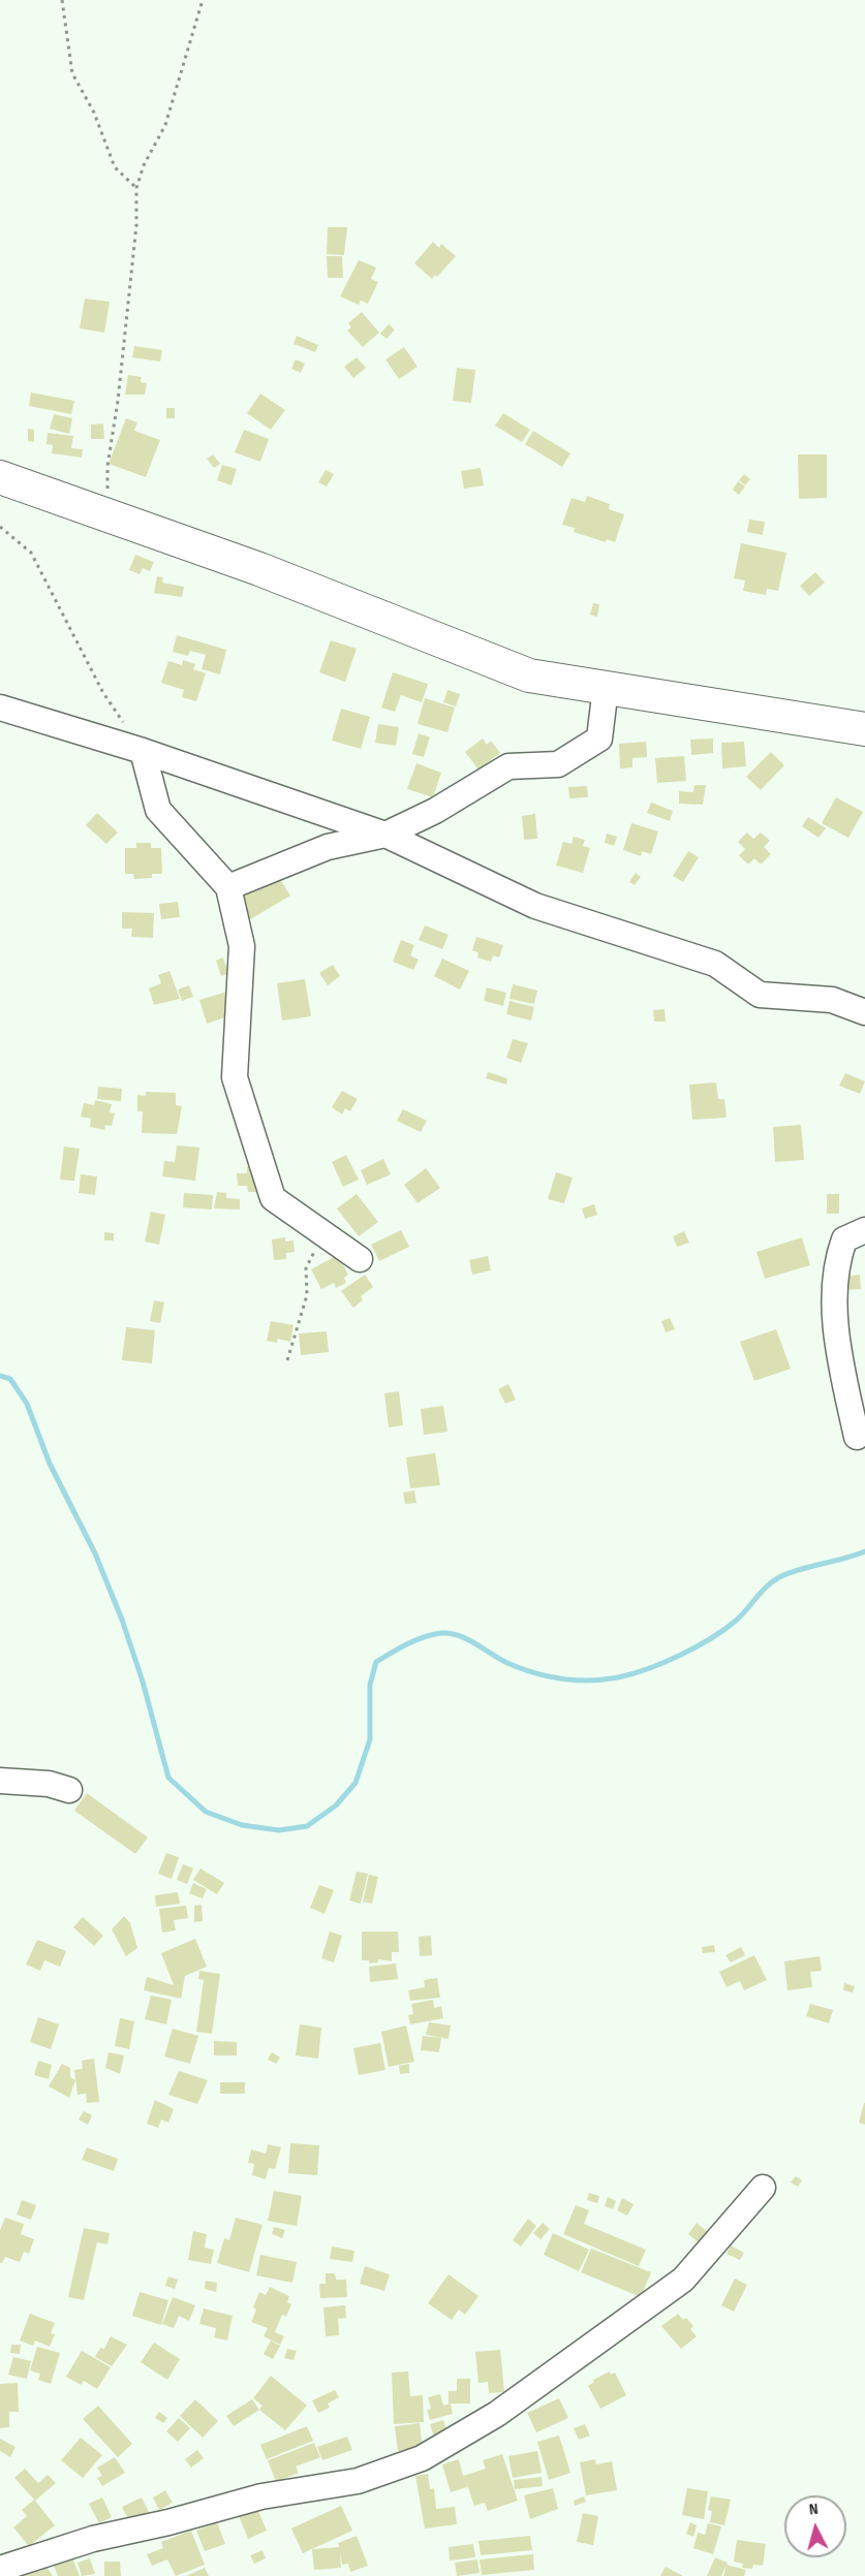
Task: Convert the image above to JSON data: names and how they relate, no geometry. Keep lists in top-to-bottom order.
{
  "north": "top"
}
